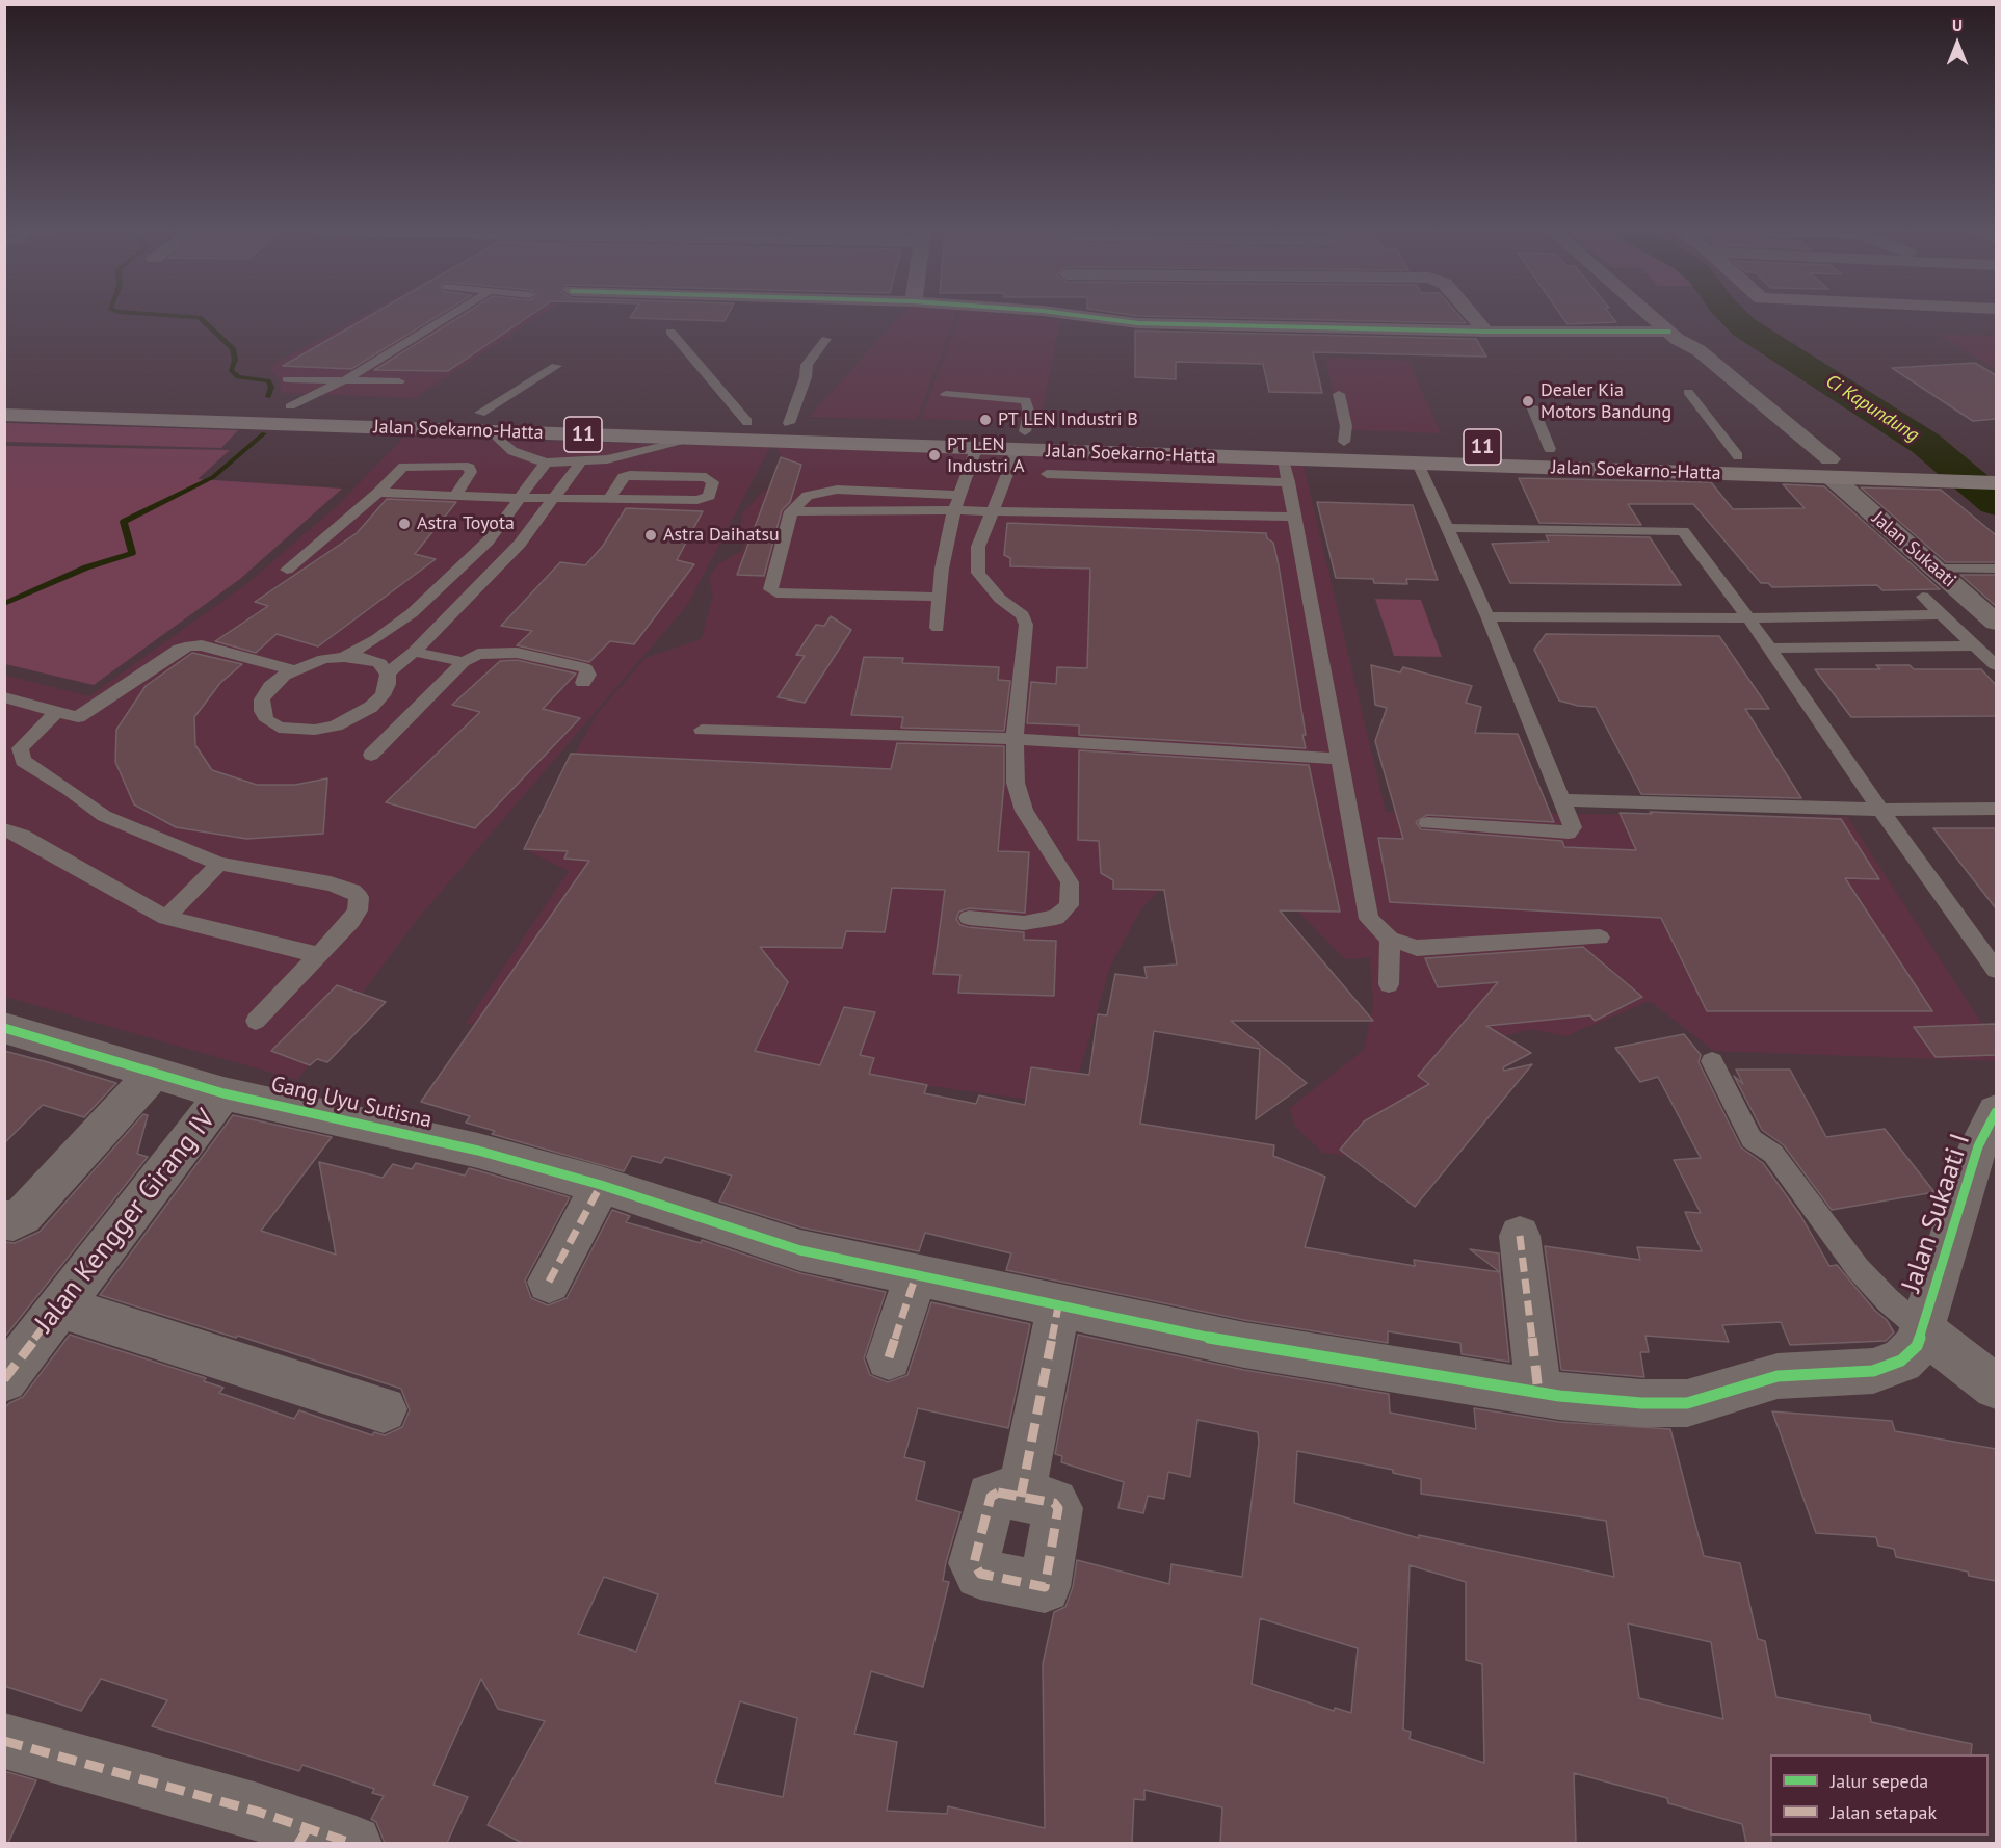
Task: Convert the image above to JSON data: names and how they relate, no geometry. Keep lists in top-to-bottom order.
{
  "streets": {
    "highway": ["Jalan Soekarno-Hatta", "11"],
    "street": [
      "Jalan Sukaati",
      "Gang Uyu Sutisna",
      "Jalan Sukaati I",
      "Jalan Kengger Girang IV"
    ]
  },
  "crossings": [
    ["Jalan Soekarno-Hatta", "Jalan Sukaati"],
    ["Gang Uyu Sutisna", "Jalan Sukaati I"],
    ["Gang Uyu Sutisna", "Jalan Kengger Girang IV"]
  ],
  "water": ["Ci Kapundung"],
  "places": [
    "Dealer Kia Motors Bandung",
    "PT LEN Industri B",
    "PT LEN Industri A",
    "Astra Toyota",
    "Astra Daihatsu"
  ],
  "legend": ["Jalur sepeda", "Jalan setapak"],
  "north": "top"
}
